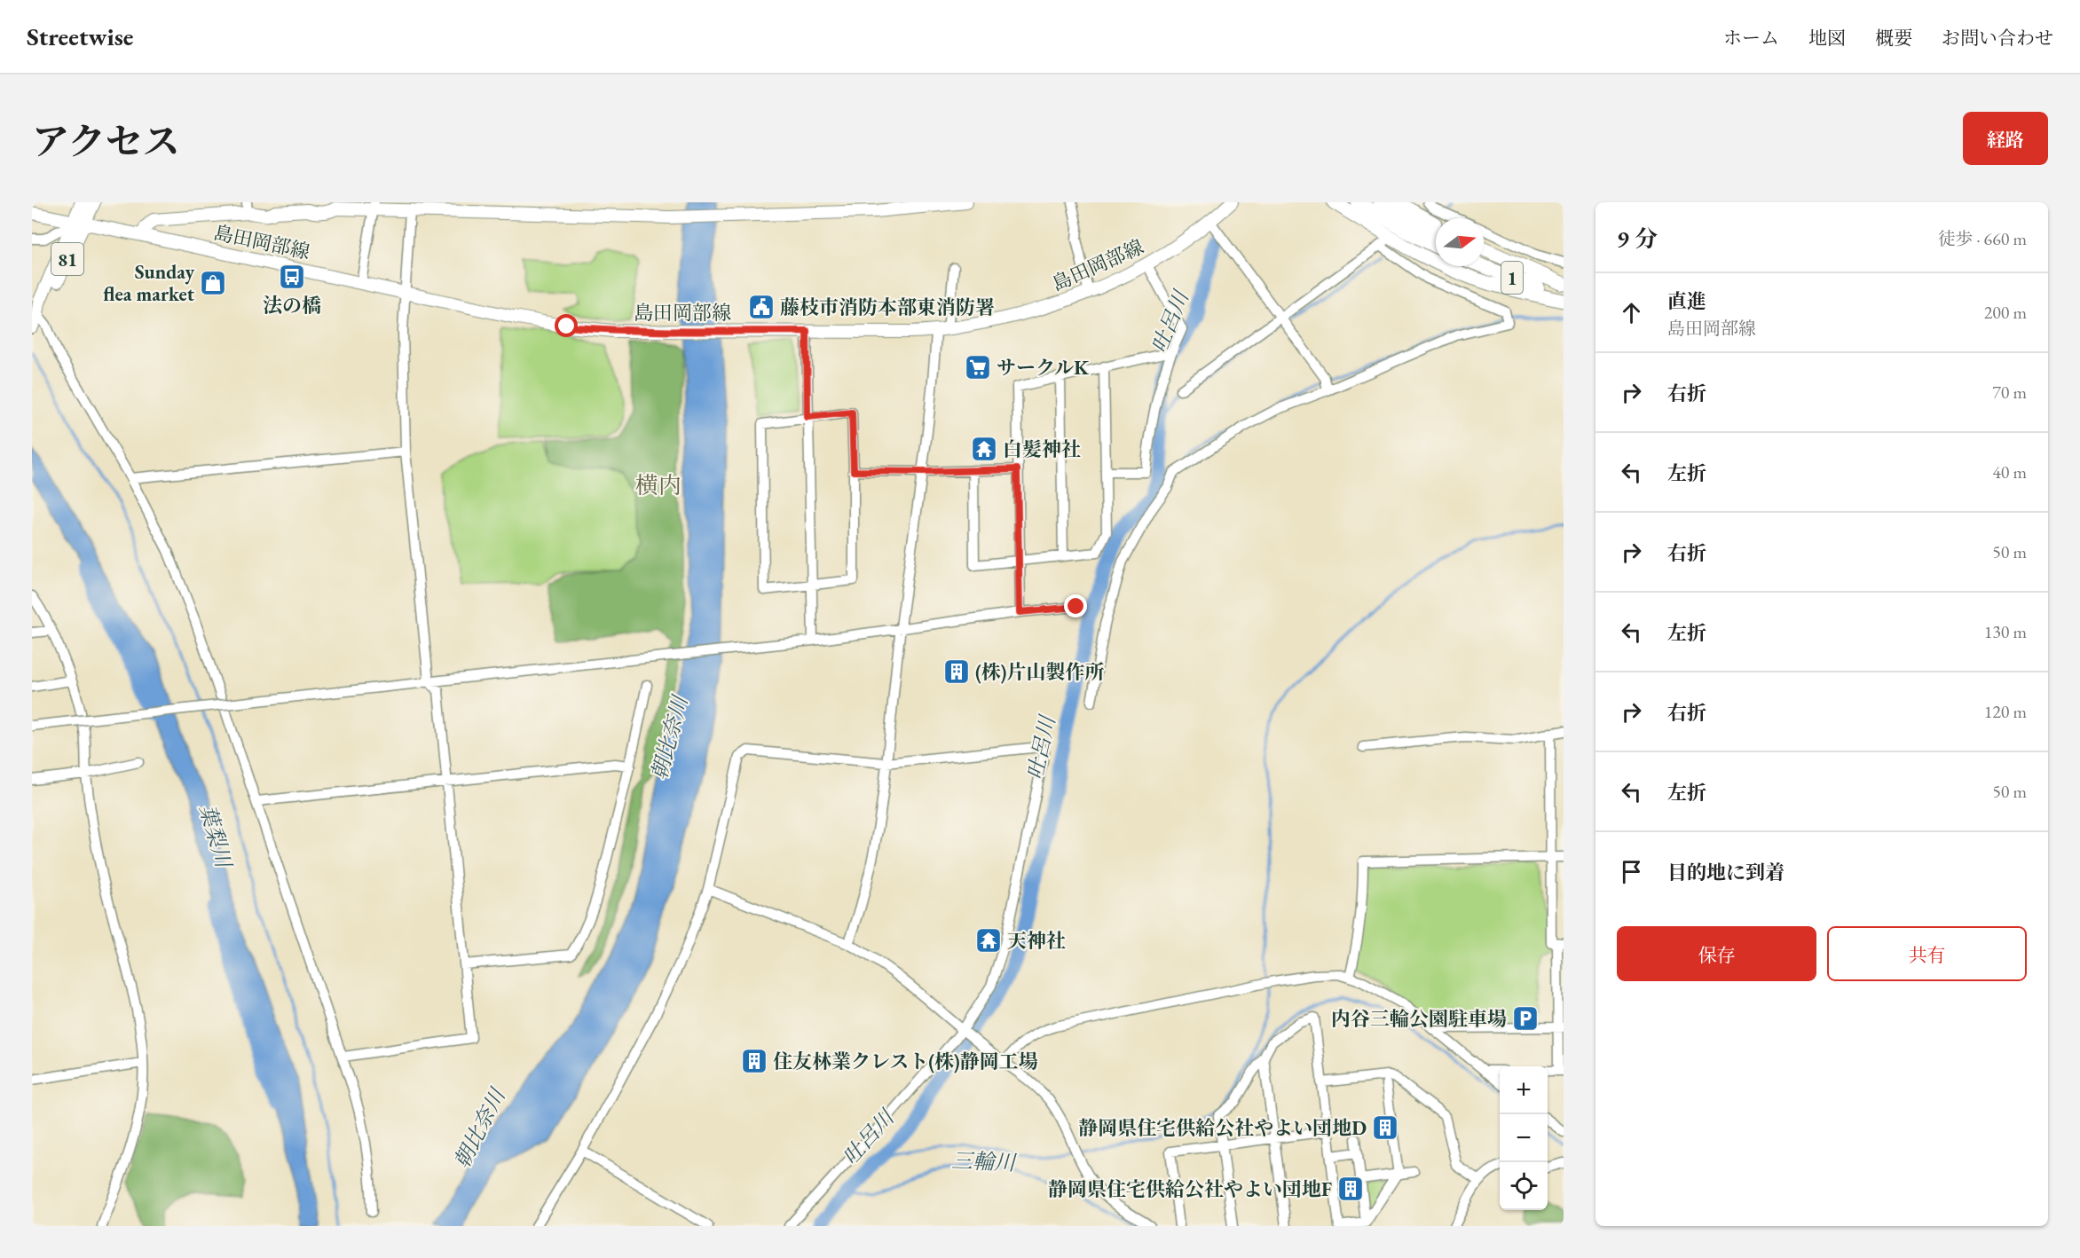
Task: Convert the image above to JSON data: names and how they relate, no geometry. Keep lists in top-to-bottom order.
{
  "streets": {
    "highway": ["1"],
    "main road": ["島田岡部線", "81"]
  },
  "crossings": [
    ["島田岡部線", "81"]
  ],
  "districts": ["横内"],
  "water": [
    "吐呂川",
    "朝比奈川",
    "葉梨川",
    "三輪川"
  ],
  "places": {
    "bus stop": ["法の橋"],
    "shop": ["Sunday flea market"],
    "public building": ["藤枝市消防本部東消防署"],
    "supermarket": ["サークルK"],
    "temple": ["白髪神社", "天神社"],
    "building": [
      "(株)片山製作所",
      "住友林業クレスト(株)静岡工場",
      "静岡県住宅供給公社やよい団地D",
      "静岡県住宅供給公社やよい団地F"
    ],
    "parking": ["内谷三輪公園駐車場"]
  },
  "north": "right",
  "page": {
    "header": "Streetwise",
    "nav": [
      "ホーム",
      "地図",
      "概要",
      "お問い合わせ"
    ],
    "title": "アクセス",
    "buttons": [
      "経路",
      ["保存", "共有"]
    ],
    "heading": ["9 分", "徒歩 · 660 m"],
    "list": [
      ["直進", "島田岡部線", "200 m"],
      ["右折", "70 m"],
      ["左折", "40 m"],
      ["右折", "50 m"],
      ["左折", "130 m"],
      ["右折", "120 m"],
      ["左折", "50 m"],
      "目的地に到着"
    ],
    "map_buttons": ["+", "−"]
  }
}
